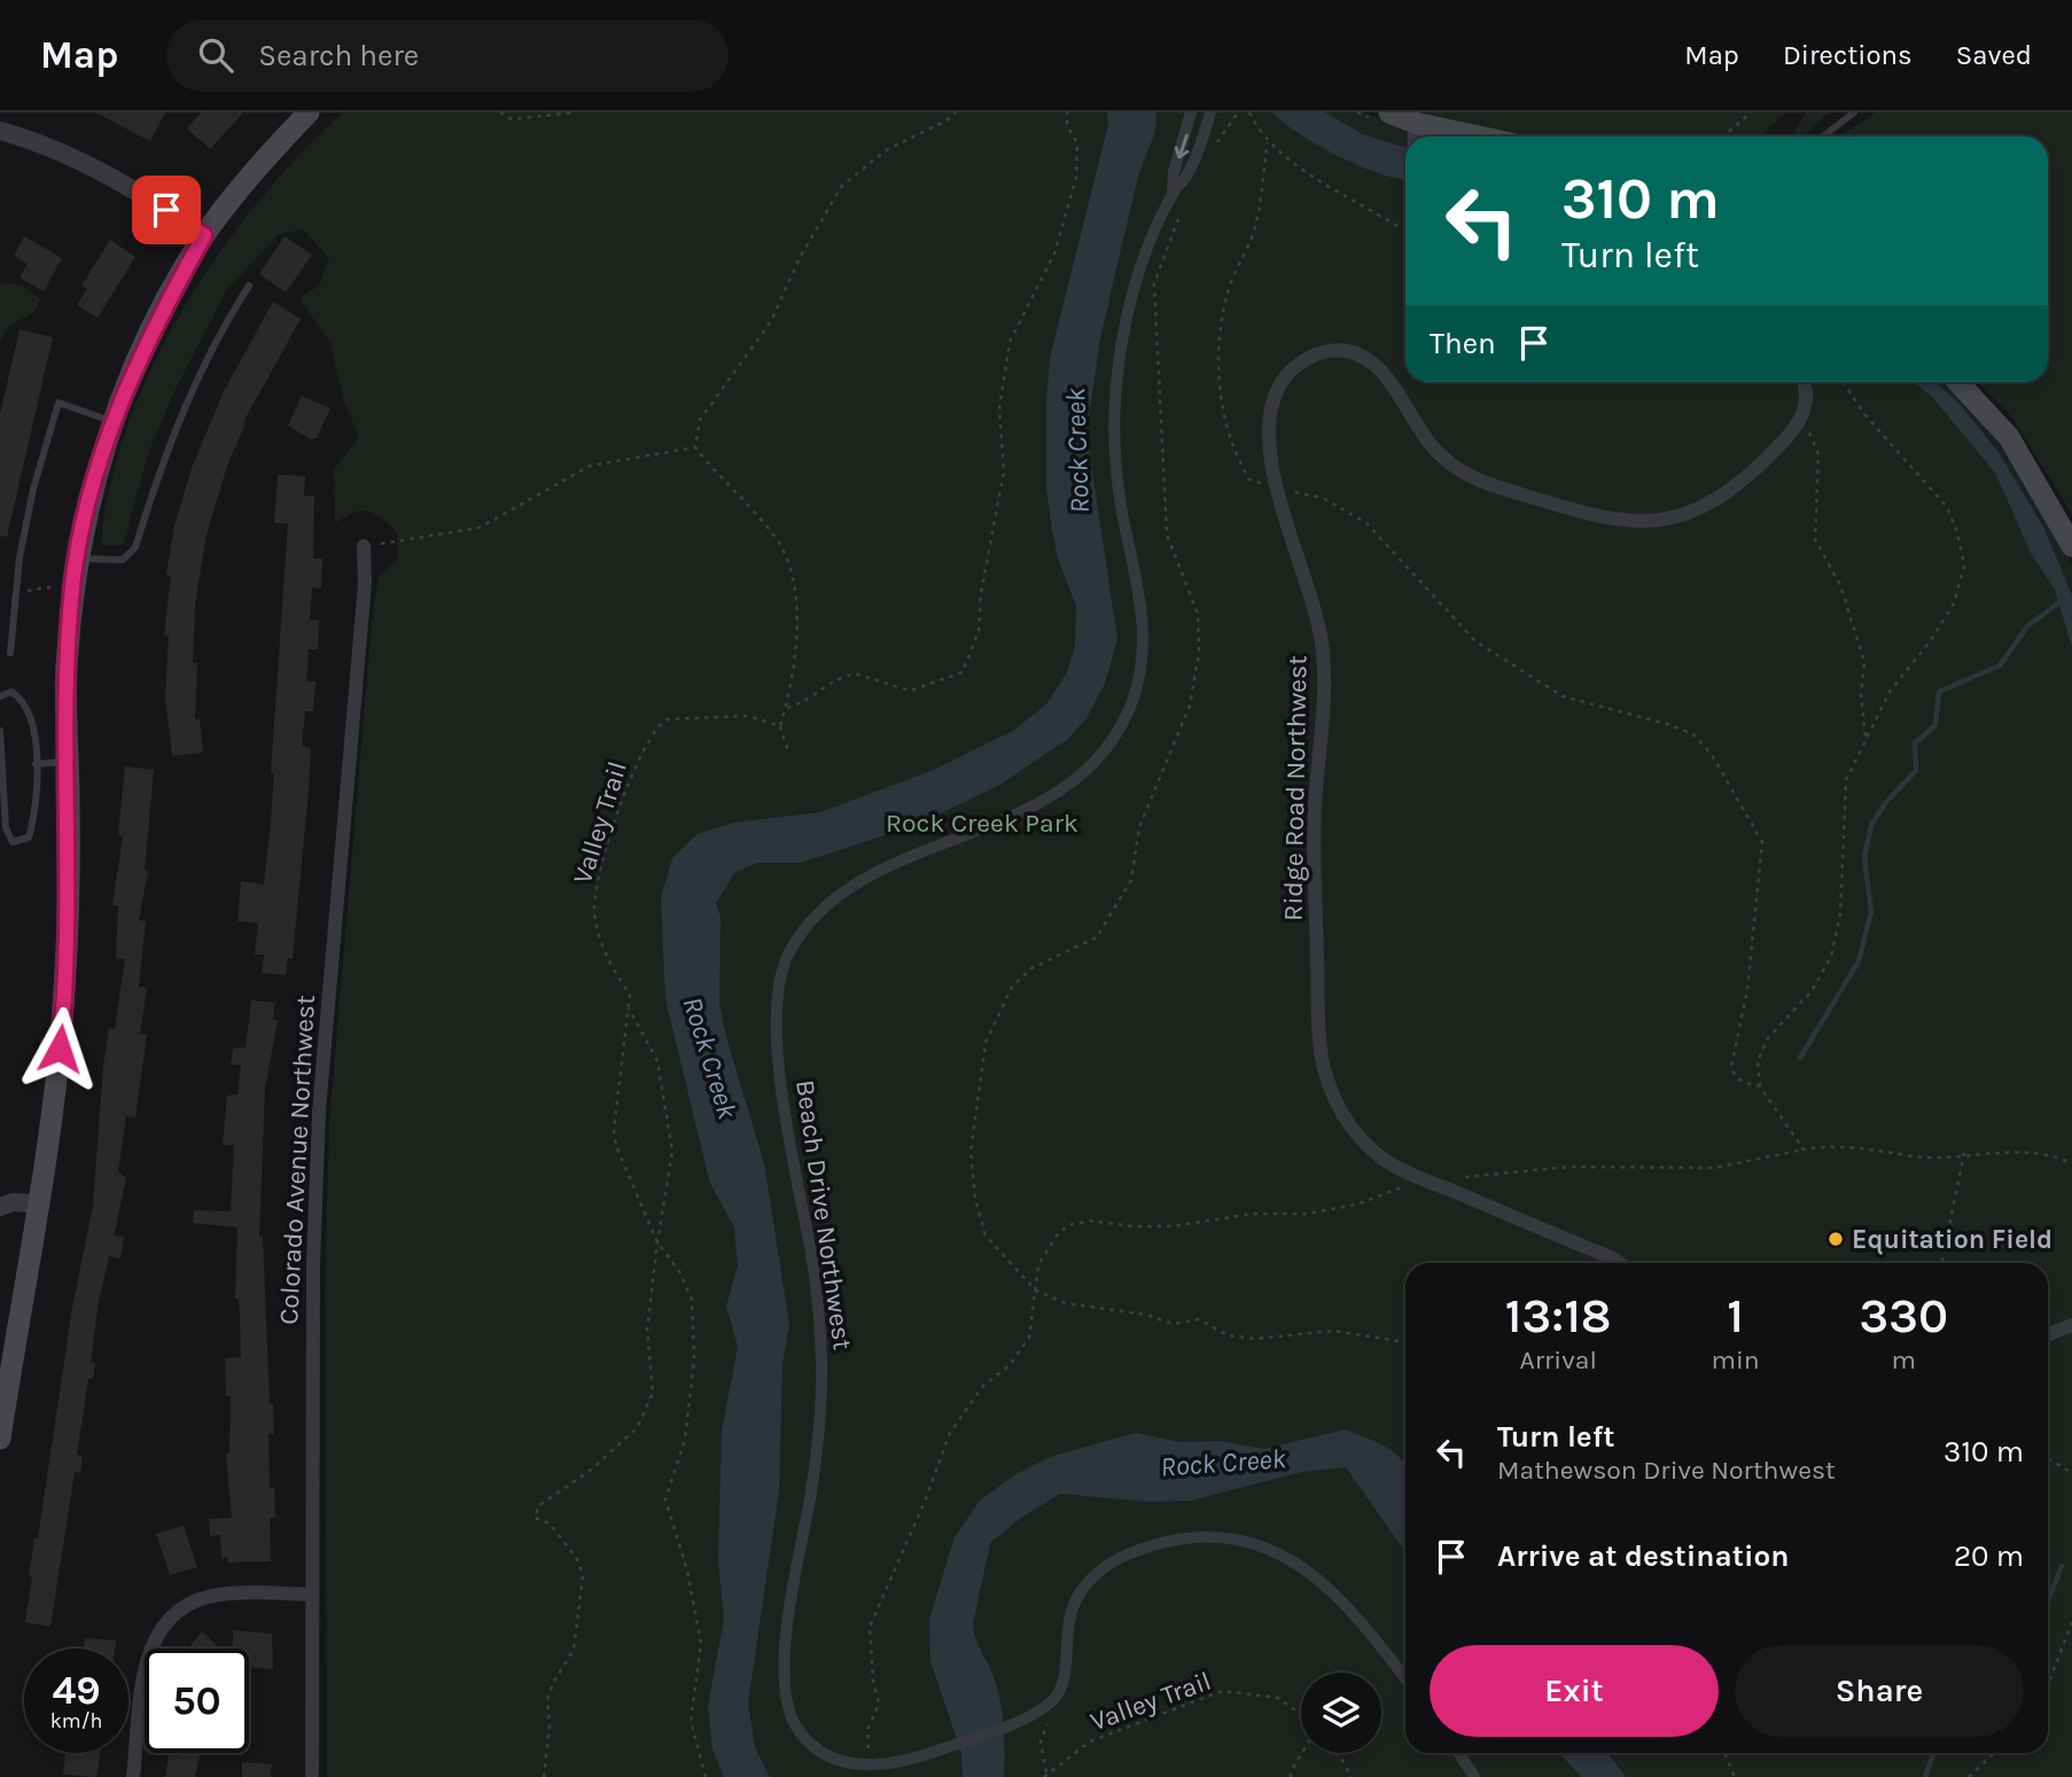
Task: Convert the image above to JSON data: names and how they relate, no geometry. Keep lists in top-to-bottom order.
{
  "streets": {
    "street": ["Ridge Road Northwest", "Colorado Avenue Northwest", "Beach Drive Northwest"],
    "path": ["Valley Trail"]
  },
  "water": ["Rock Creek"],
  "parks": ["Rock Creek Park"],
  "places": ["Equitation Field"],
  "page": {
    "header": "Map",
    "search": "Search here",
    "nav": ["Map", "Directions", "Saved"],
    "turn": ["310 m", "Turn left"],
    "then": "Then",
    "eta": [
      "13:18",
      "Arrival",
      "1",
      "min",
      "330",
      "m"
    ],
    "list": [
      {
        "name": "Turn left",
        "note": "Mathewson Drive Northwest",
        "value": "310 m"
      },
      {
        "name": "Arrive at destination",
        "value": "20 m"
      }
    ],
    "buttons": ["Exit", "Share"],
    "speed": "49 km/h",
    "limit": "50"
  }
}
